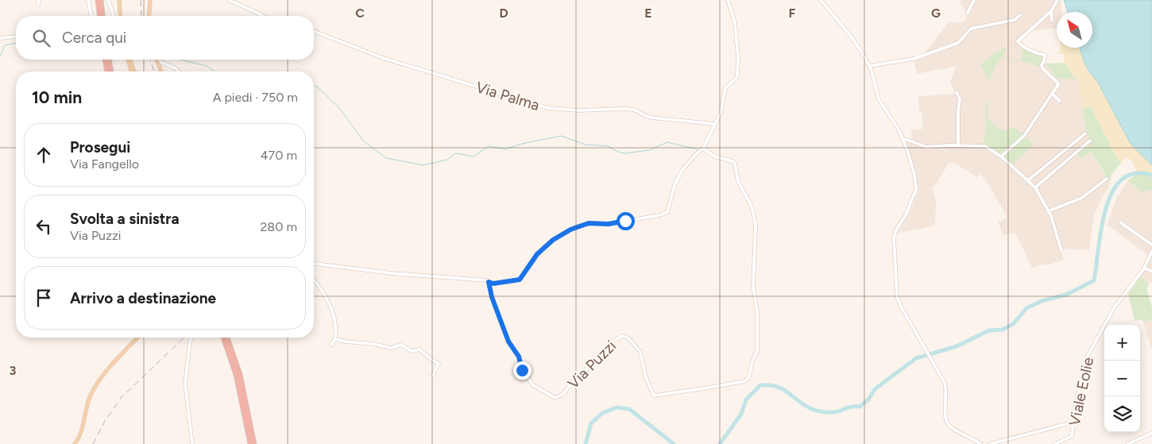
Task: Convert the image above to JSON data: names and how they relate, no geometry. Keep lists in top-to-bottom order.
{
  "streets": {
    "street": ["Via Palma", "Via Puzzi", "Viale Eolie"]
  },
  "north": "top left",
  "page": {
    "search": "Cerca qui",
    "heading": ["10 min", "A piedi · 750 m"],
    "list": [
      ["Prosegui", "Via Fangello", "470 m"],
      ["Svolta a sinistra", "Via Puzzi", "280 m"],
      "Arrivo a destinazione"
    ],
    "map_buttons": ["+", "−"]
  },
  "grid": {
    "columns": [
      "C",
      "D",
      "E",
      "F",
      "G"
    ],
    "rows": ["3"]
  }
}
